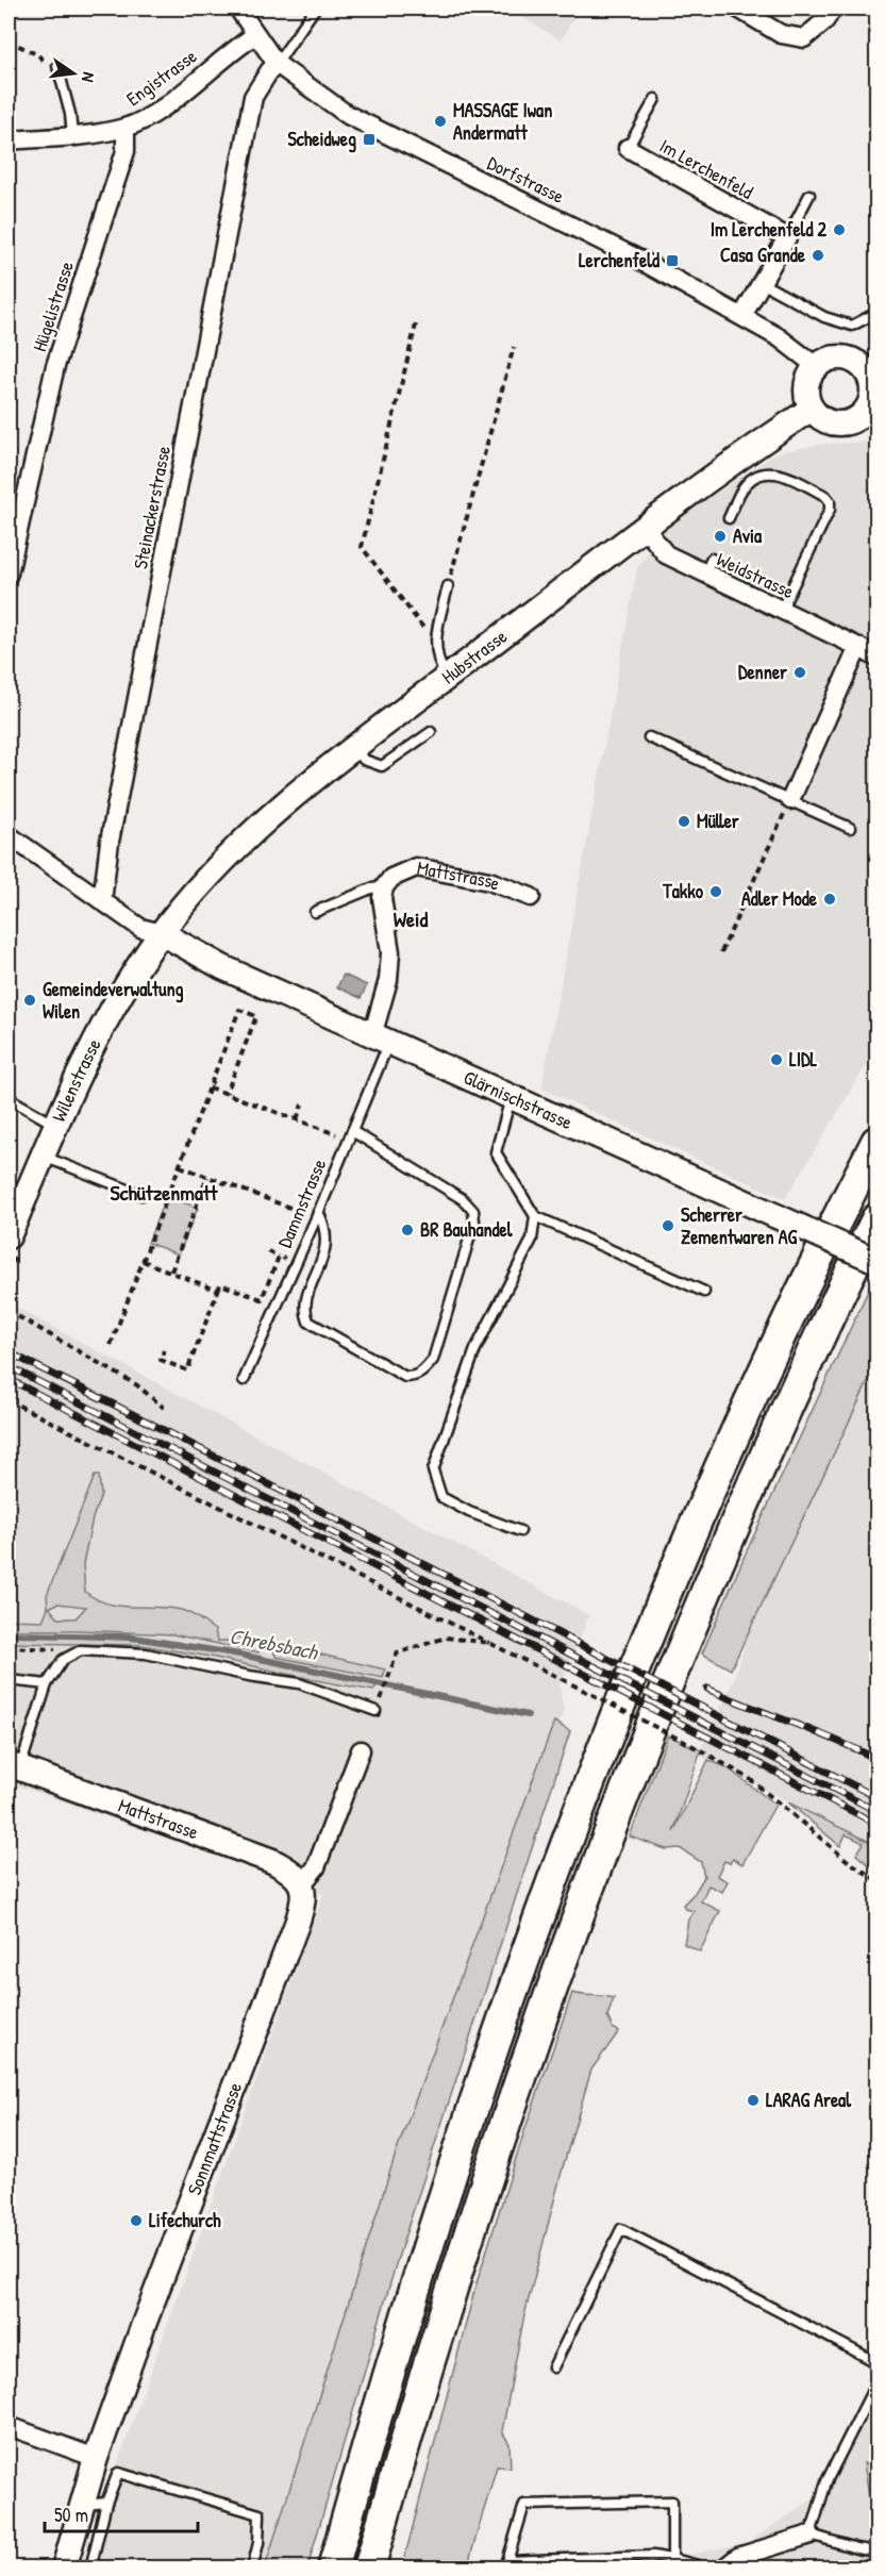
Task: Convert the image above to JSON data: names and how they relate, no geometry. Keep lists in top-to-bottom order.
{
  "streets": {
    "street": [
      "Engistrasse",
      "Im Lerchenfeld",
      "Dorfstrasse",
      "Hügelistrasse",
      "Steinackerstrasse",
      "Weidstrasse",
      "Hubstrasse",
      "Mattstrasse",
      "Wilenstrasse",
      "Glärnischstrasse",
      "Sonnmattstrasse"
    ],
    "lane": ["Dammstrasse"]
  },
  "crossings": [
    ["Engistrasse", "Dorfstrasse"],
    ["Engistrasse", "Hügelistrasse"],
    ["Dorfstrasse", "Steinackerstrasse"],
    ["Dorfstrasse", "Hubstrasse"],
    ["Weidstrasse", "Hubstrasse"],
    ["Hubstrasse", "Wilenstrasse"],
    ["Hubstrasse", "Glärnischstrasse"],
    ["Mattstrasse", "Sonnmattstrasse"],
    ["Wilenstrasse", "Glärnischstrasse"],
    ["Glärnischstrasse", "Dammstrasse"]
  ],
  "districts": ["Weid", "Schützenmatt"],
  "water": ["Chrebsbach"],
  "places": {
    "other": [
      "MASSAGE Iwan Andermatt",
      "Im Lerchenfeld 2",
      "Casa Grande",
      "Avia",
      "Denner",
      "Müller",
      "Takko",
      "Adler Mode",
      "Gemeindeverwaltung Wilen",
      "LIDL",
      "Scherrer Zementwaren AG",
      "BR Bauhandel",
      "LARAG Areal",
      "Lifechurch"
    ],
    "transit": ["Scheidweg", "Lerchenfeld"]
  },
  "scale_bar": "50 m",
  "north": "right"
}
